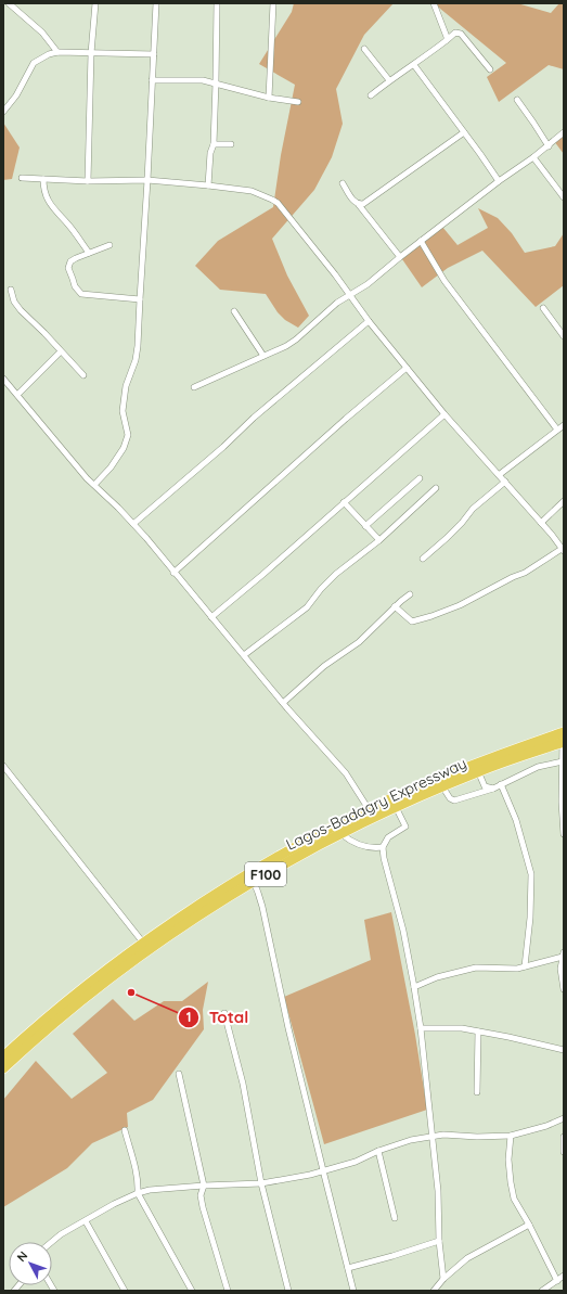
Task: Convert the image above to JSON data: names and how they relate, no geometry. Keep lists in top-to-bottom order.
{
  "streets": {
    "highway": ["Lagos-Badagry Expressway", "F100"]
  },
  "places": ["Total"],
  "north": "top left"
}
